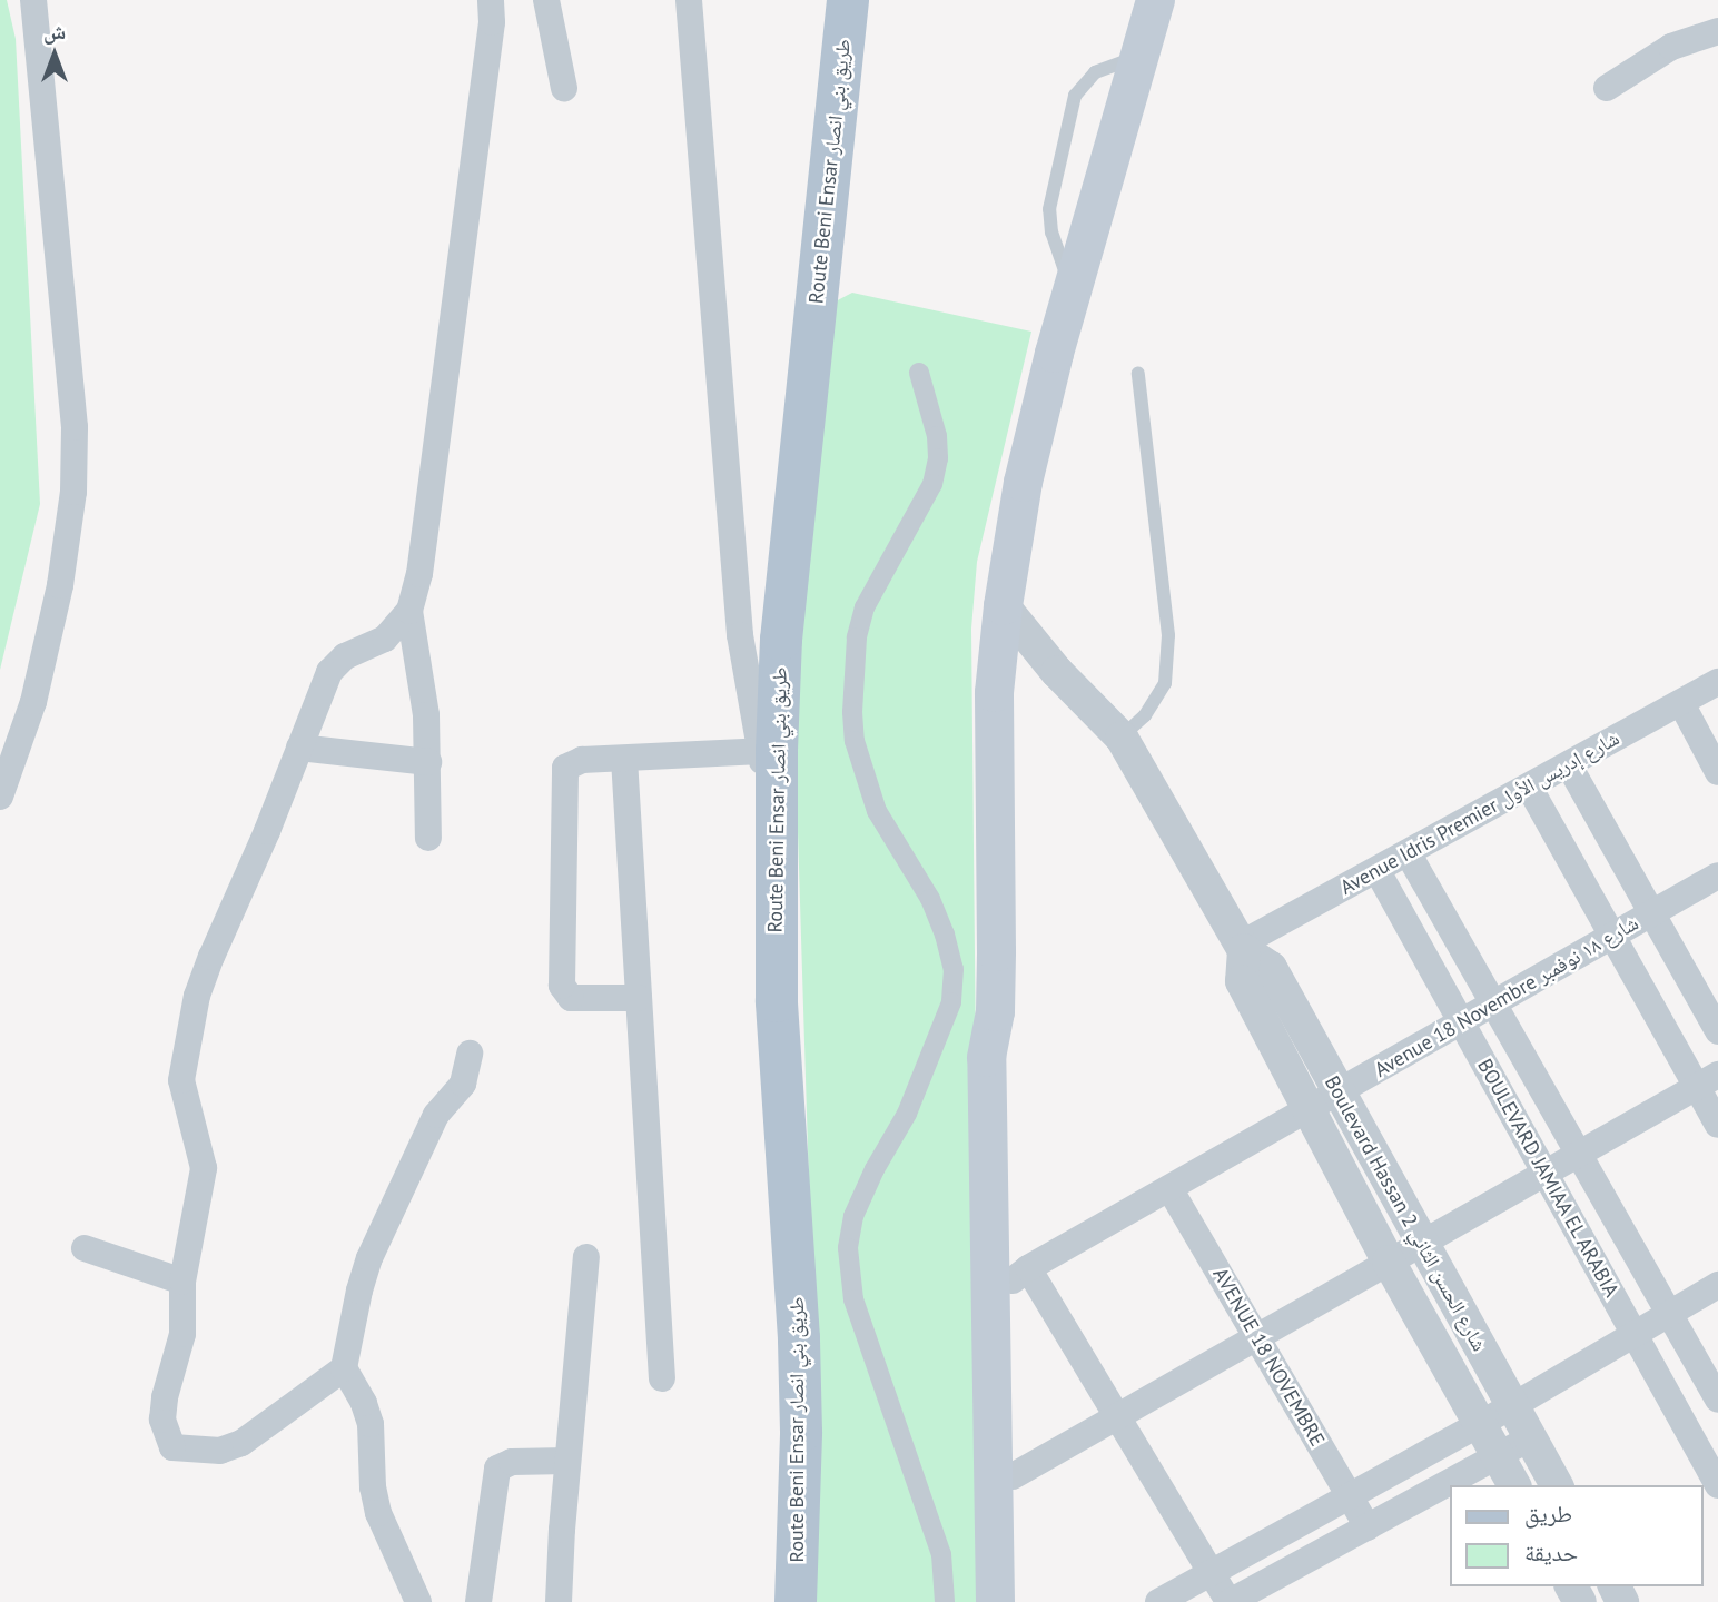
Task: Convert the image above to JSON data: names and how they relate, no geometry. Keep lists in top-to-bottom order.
{
  "streets": {
    "main road": ["Route Beni Ensar طريق بني انصار"],
    "street": [
      "Avenue Idris Premier شارع إدريس الأول",
      "Avenue 18 Novembre شارع ١٨ نوفمبر",
      "BOULEVARD JAMIAA EL ARABIA",
      "Boulevard Hassan 2 شارع الحسن الثاني",
      "AVENUE 18 NOVEMBRE"
    ]
  },
  "crossings": [
    ["Avenue Idris Premier شارع إدريس الأول", "BOULEVARD JAMIAA EL ARABIA"],
    ["Avenue Idris Premier شارع إدريس الأول", "Boulevard Hassan 2 شارع الحسن الثاني"],
    ["Avenue 18 Novembre شارع ١٨ نوفمبر", "BOULEVARD JAMIAA EL ARABIA"],
    ["Avenue 18 Novembre شارع ١٨ نوفمبر", "Boulevard Hassan 2 شارع الحسن الثاني"],
    ["Avenue 18 Novembre شارع ١٨ نوفمبر", "AVENUE 18 NOVEMBRE"]
  ],
  "legend": ["طريق", "حديقة"],
  "north": "top"
}
